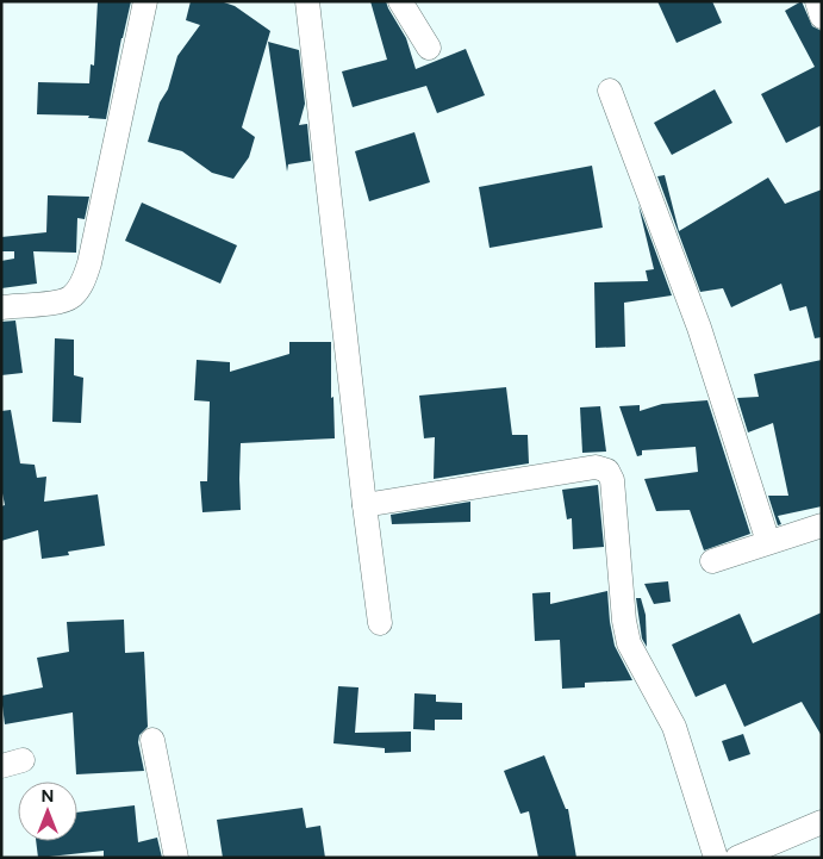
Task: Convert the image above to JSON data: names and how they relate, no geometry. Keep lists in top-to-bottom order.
{
  "north": "top"
}
